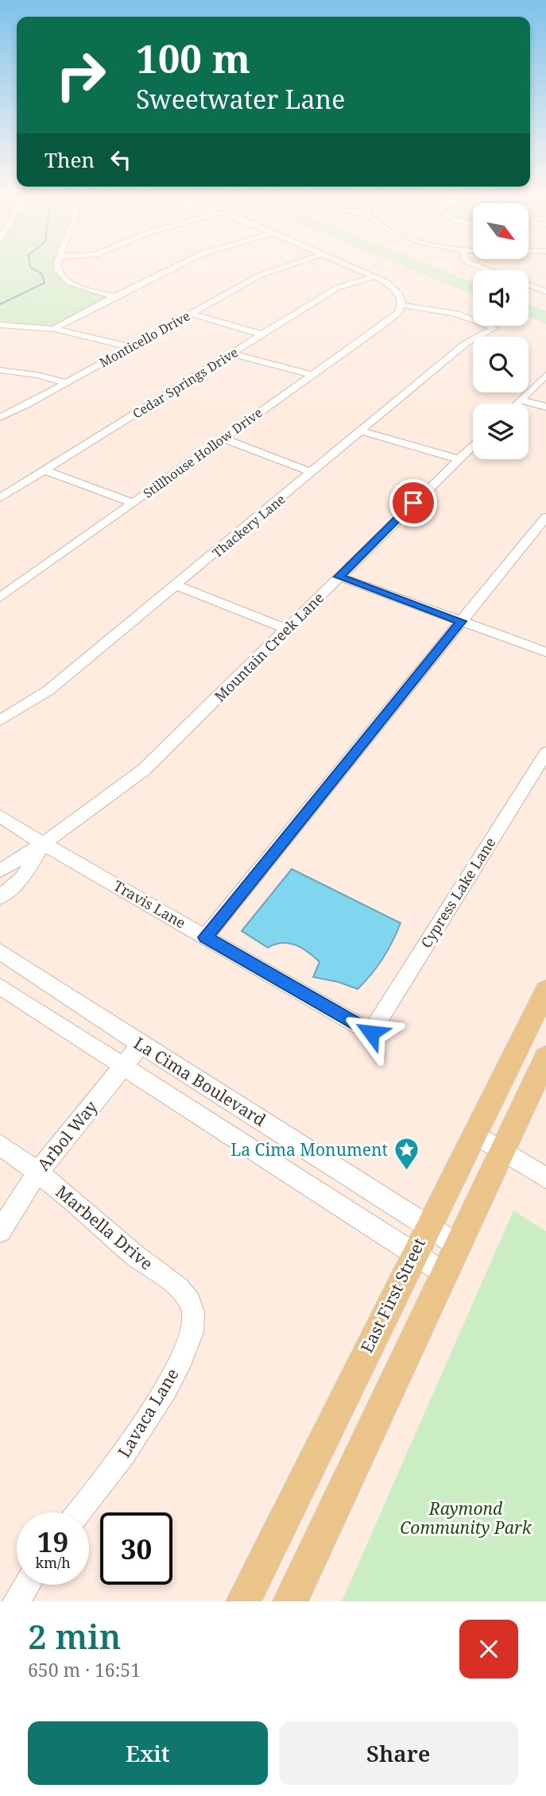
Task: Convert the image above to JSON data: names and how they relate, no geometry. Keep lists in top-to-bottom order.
{
  "streets": {
    "main road": ["East First Street"],
    "street": [
      "Monticello Drive",
      "Cedar Springs Drive",
      "Stillhouse Hollow Drive",
      "Thackery Lane",
      "Mountain Creek Lane",
      "Cypress Lake Lane",
      "Travis Lane",
      "La Cima Boulevard",
      "Arbol Way",
      "Marbella Drive",
      "Lavaca Lane"
    ]
  },
  "crossings": [
    ["Stillhouse Hollow Drive", "Thackery Lane"],
    ["Mountain Creek Lane", "Travis Lane"],
    ["Cypress Lake Lane", "Travis Lane"],
    ["La Cima Boulevard", "Arbol Way"],
    ["La Cima Boulevard", "East First Street"],
    ["Arbol Way", "Marbella Drive"],
    ["Marbella Drive", "Lavaca Lane"]
  ],
  "parks": ["Raymond Community Park"],
  "places": {
    "place": ["La Cima Monument"]
  },
  "north": "bottom right",
  "page": {
    "turn": ["100 m", "Sweetwater Lane"],
    "then": "Then",
    "speed": "19 km/h",
    "limit": "30",
    "heading": ["2 min", "650 m · 16:51"],
    "buttons": ["Exit", "Share"]
  }
}
